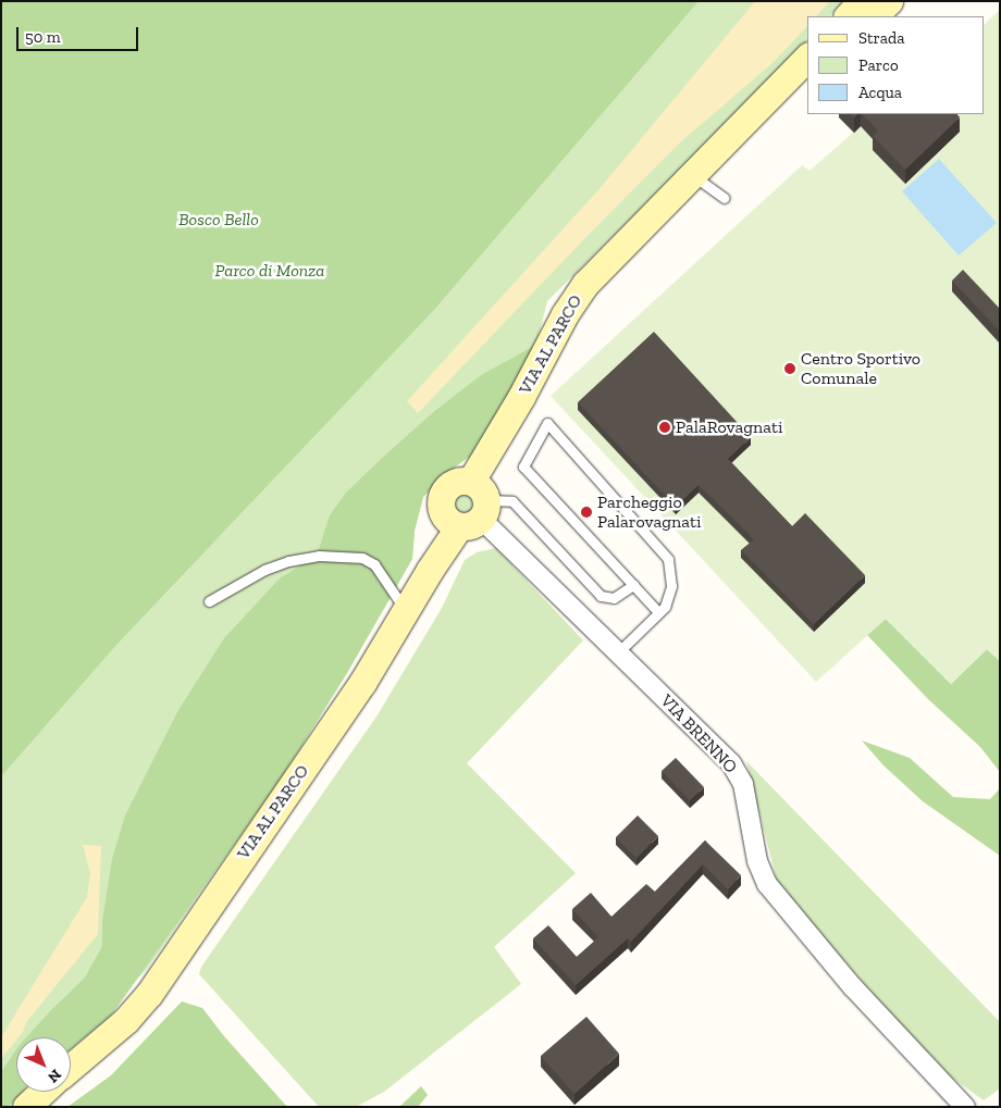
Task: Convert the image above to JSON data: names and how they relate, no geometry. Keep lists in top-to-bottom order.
{
  "streets": {
    "street": ["VIA AL PARCO", "VIA BRENNO"]
  },
  "crossings": [
    ["VIA AL PARCO", "VIA BRENNO"]
  ],
  "parks": ["Bosco Bello", "Parco di Monza"],
  "places": ["Centro Sportivo Comunale", "PalaRovagnati", "Parcheggio Palarovagnati"],
  "legend": ["Strada", "Parco", "Acqua"],
  "scale_bar": "50 m",
  "north": "bottom right"
}
